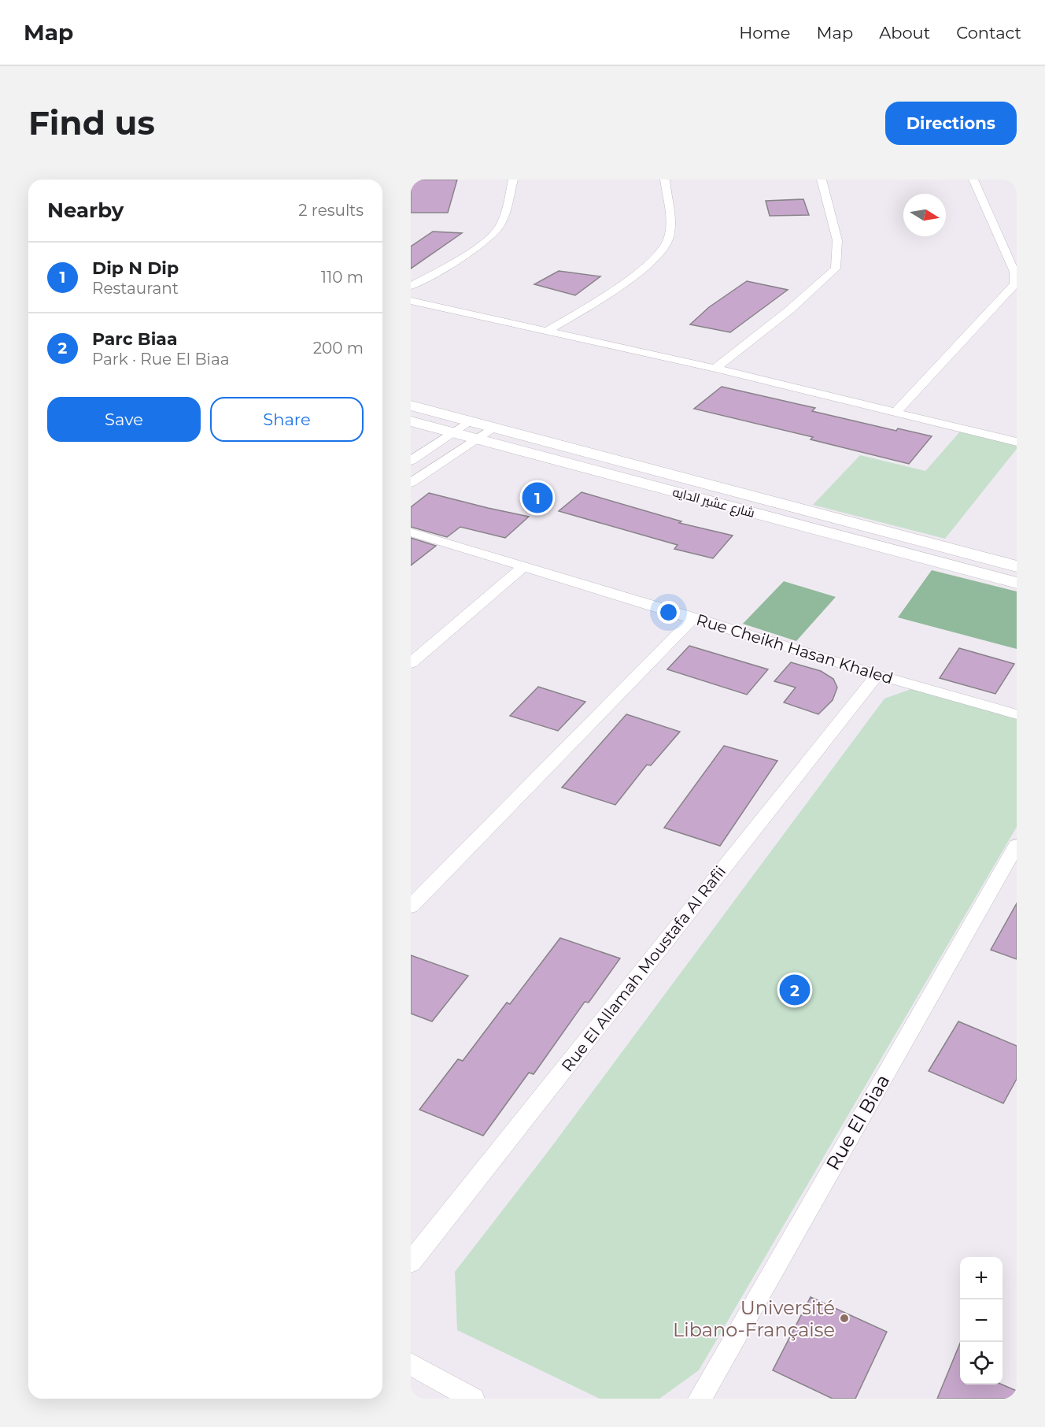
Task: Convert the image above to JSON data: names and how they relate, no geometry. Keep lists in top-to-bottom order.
{
  "streets": {
    "street": [
      "شارع عشير الدايه",
      "Rue Cheikh Hasan Khaled",
      "Rue El Allamah Moustafa Al Rafii",
      "Rue El Biaa"
    ]
  },
  "crossings": [
    ["Rue Cheikh Hasan Khaled", "Rue El Allamah Moustafa Al Rafii"]
  ],
  "places": ["Université Libano-Française"],
  "north": "right",
  "page": {
    "header": "Map",
    "nav": [
      "Home",
      "Map",
      "About",
      "Contact"
    ],
    "buttons": [
      "Directions",
      ["Save", "Share"]
    ],
    "title": "Find us",
    "heading": ["Nearby", "2 results"],
    "list": [
      {
        "mark": "1",
        "name": "Dip N Dip",
        "note": "Restaurant",
        "value": "110 m"
      },
      {
        "mark": "2",
        "name": "Parc Biaa",
        "note": "Park · Rue El Biaa",
        "value": "200 m"
      }
    ],
    "pins": ["1", "2"],
    "map_buttons": ["+", "−"]
  }
}
